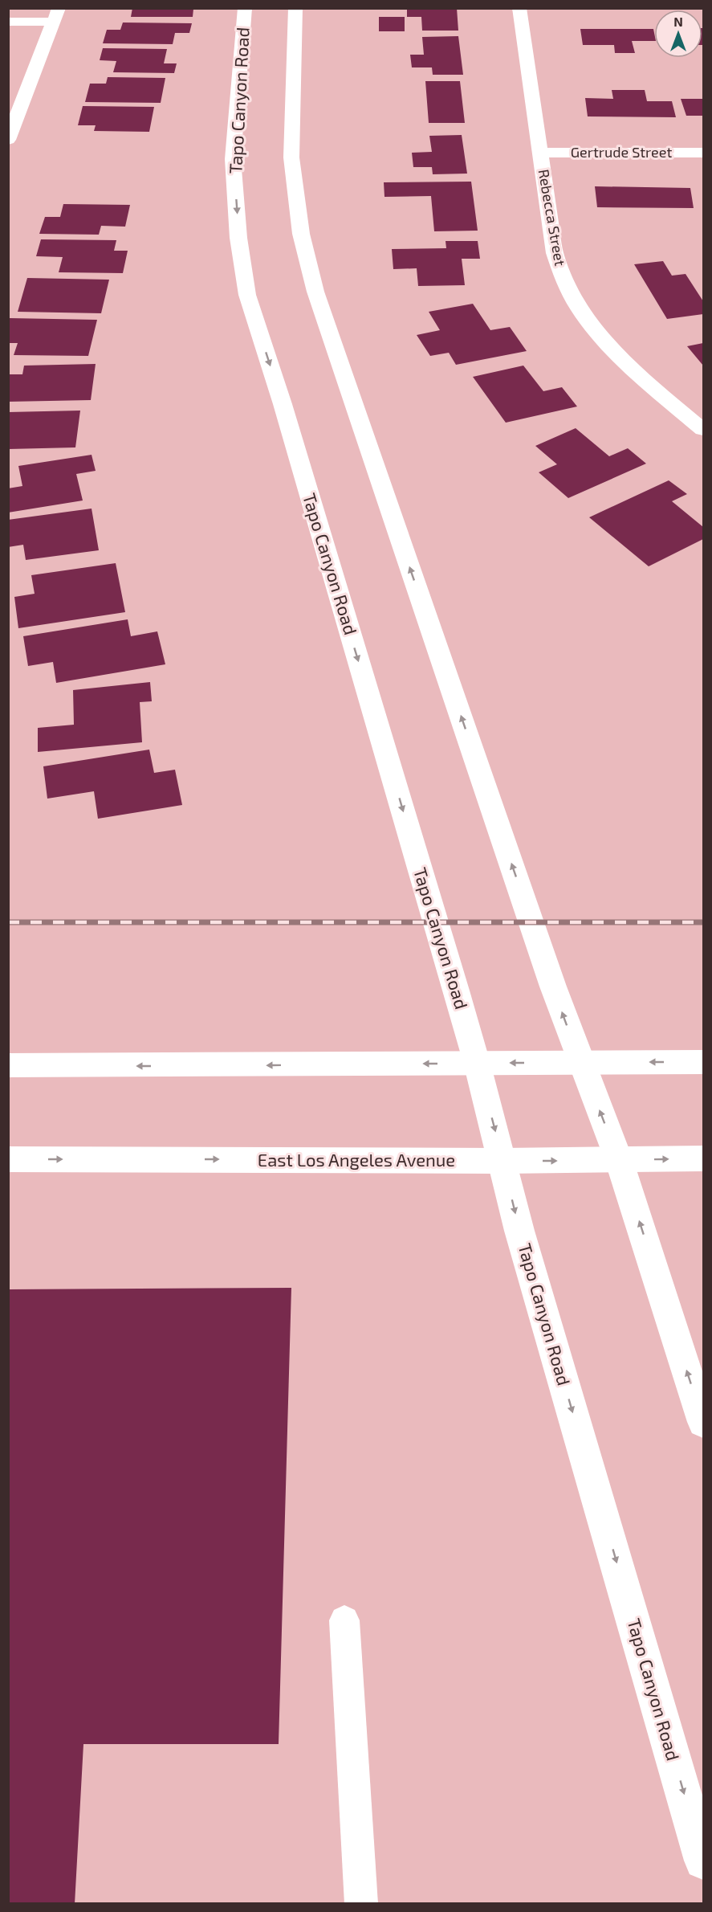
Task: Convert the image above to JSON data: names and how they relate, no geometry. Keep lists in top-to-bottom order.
{
  "streets": {
    "main road": [
      "Tapo Canyon Road",
      "Gertrude Street",
      "Rebecca Street",
      "East Los Angeles Avenue"
    ]
  },
  "crossings": [
    ["Tapo Canyon Road", "East Los Angeles Avenue"],
    ["Gertrude Street", "Rebecca Street"]
  ],
  "north": "top"
}
